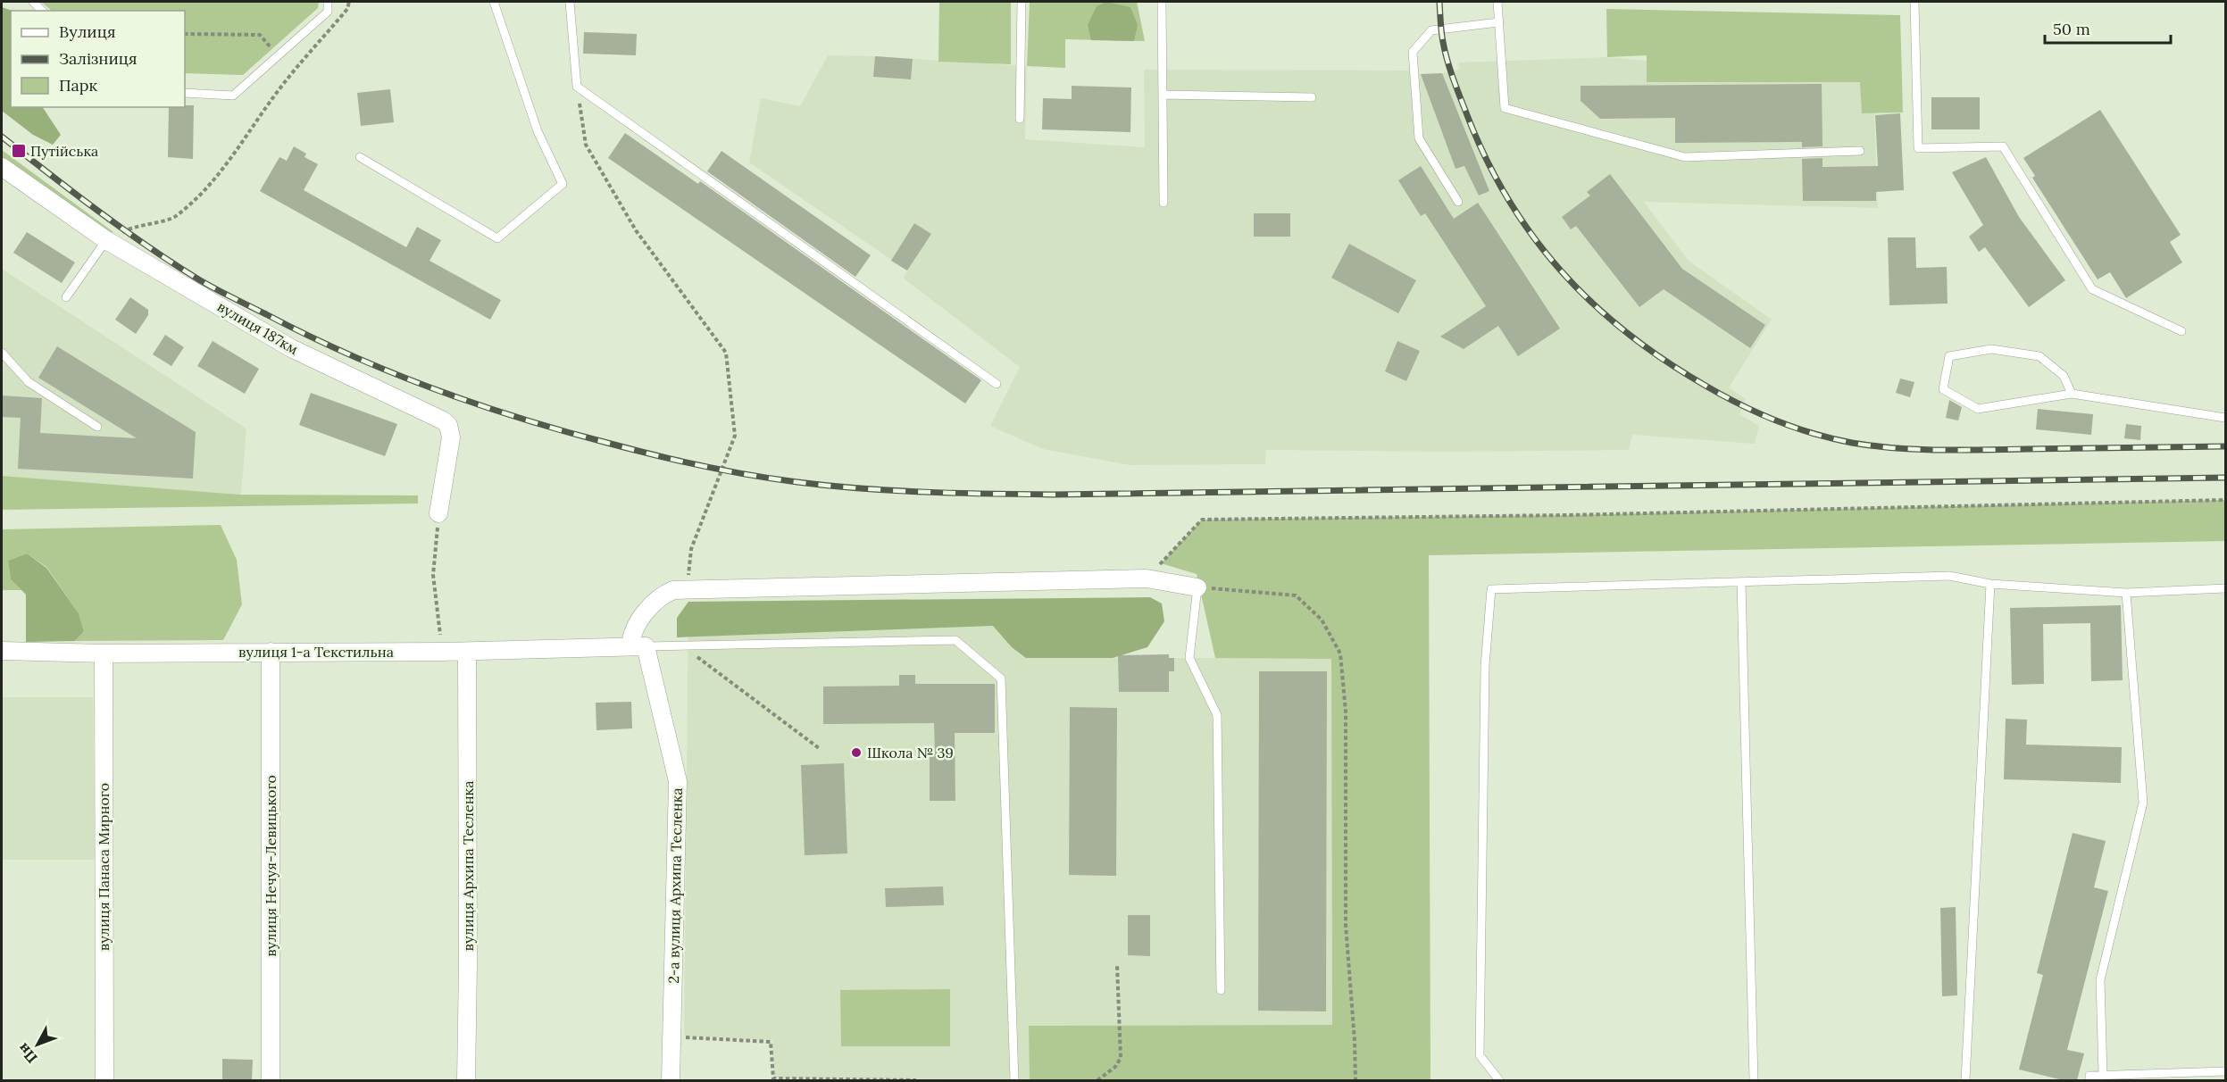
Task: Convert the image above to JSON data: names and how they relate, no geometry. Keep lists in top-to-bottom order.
{
  "streets": {
    "street": [
      "вулиця 187км",
      "вулиця 1-а Текстильна",
      "вулиця Нечуя-Левицького",
      "вулиця Архипа Тесленка",
      "вулиця Панаса Мирного",
      "2-а вулиця Архипа Тесленка"
    ]
  },
  "crossings": [
    ["вулиця 1-а Текстильна", "вулиця Нечуя-Левицького"],
    ["вулиця 1-а Текстильна", "вулиця Архипа Тесленка"],
    ["вулиця 1-а Текстильна", "вулиця Панаса Мирного"],
    ["вулиця 1-а Текстильна", "2-а вулиця Архипа Тесленка"]
  ],
  "places": {
    "transit": ["Путійська"],
    "other": ["Школа № 39"]
  },
  "legend": ["Вулиця", "Залізниця", "Парк"],
  "scale_bar": "50 m",
  "north": "bottom left"
}
